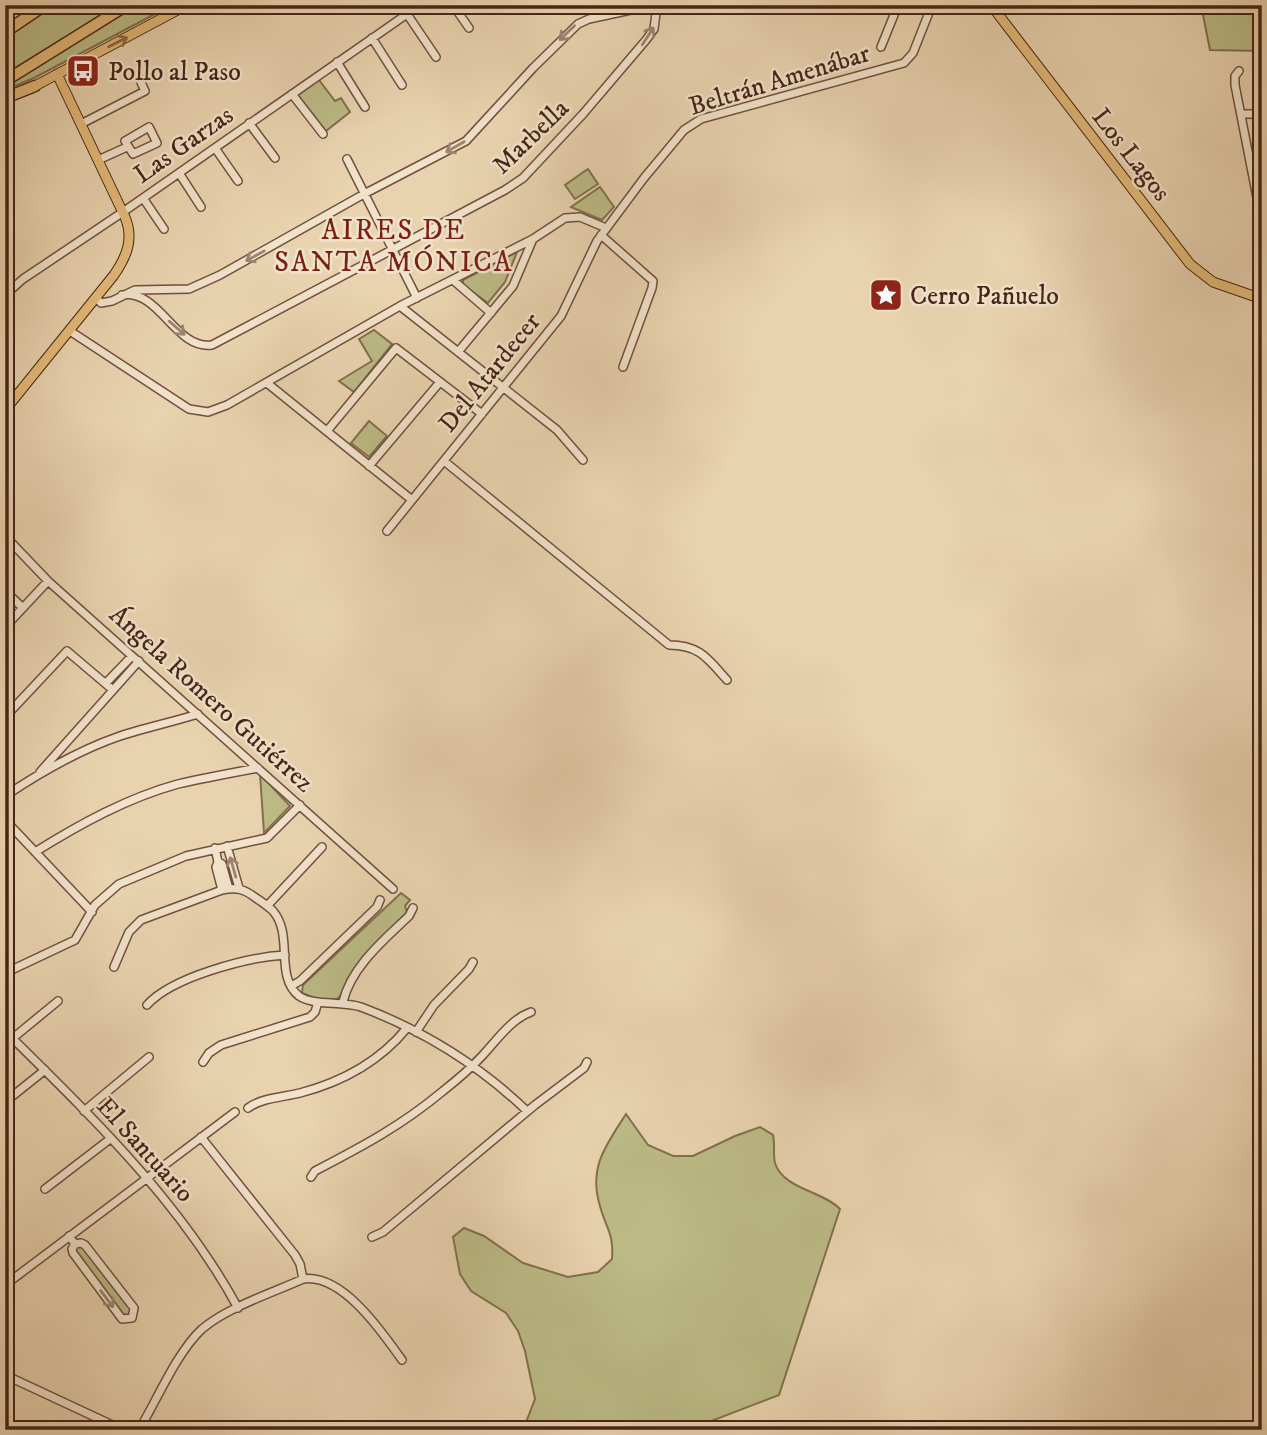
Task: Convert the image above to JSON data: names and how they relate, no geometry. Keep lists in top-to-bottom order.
{
  "streets": {
    "main road": ["Los Lagos"],
    "street": [
      "Beltrán Amenábar",
      "Marbella",
      "Las Garzas",
      "Del Atardecer",
      "Ángela Romero Gutiérrez",
      "El Santuario"
    ]
  },
  "crossings": [
    ["Beltrán Amenábar", "Del Atardecer"]
  ],
  "districts": ["AIRES DE SANTA MÓNICA"],
  "places": {
    "bus stop": ["Pollo al Paso"],
    "place": ["Cerro Pañuelo"]
  }
}
